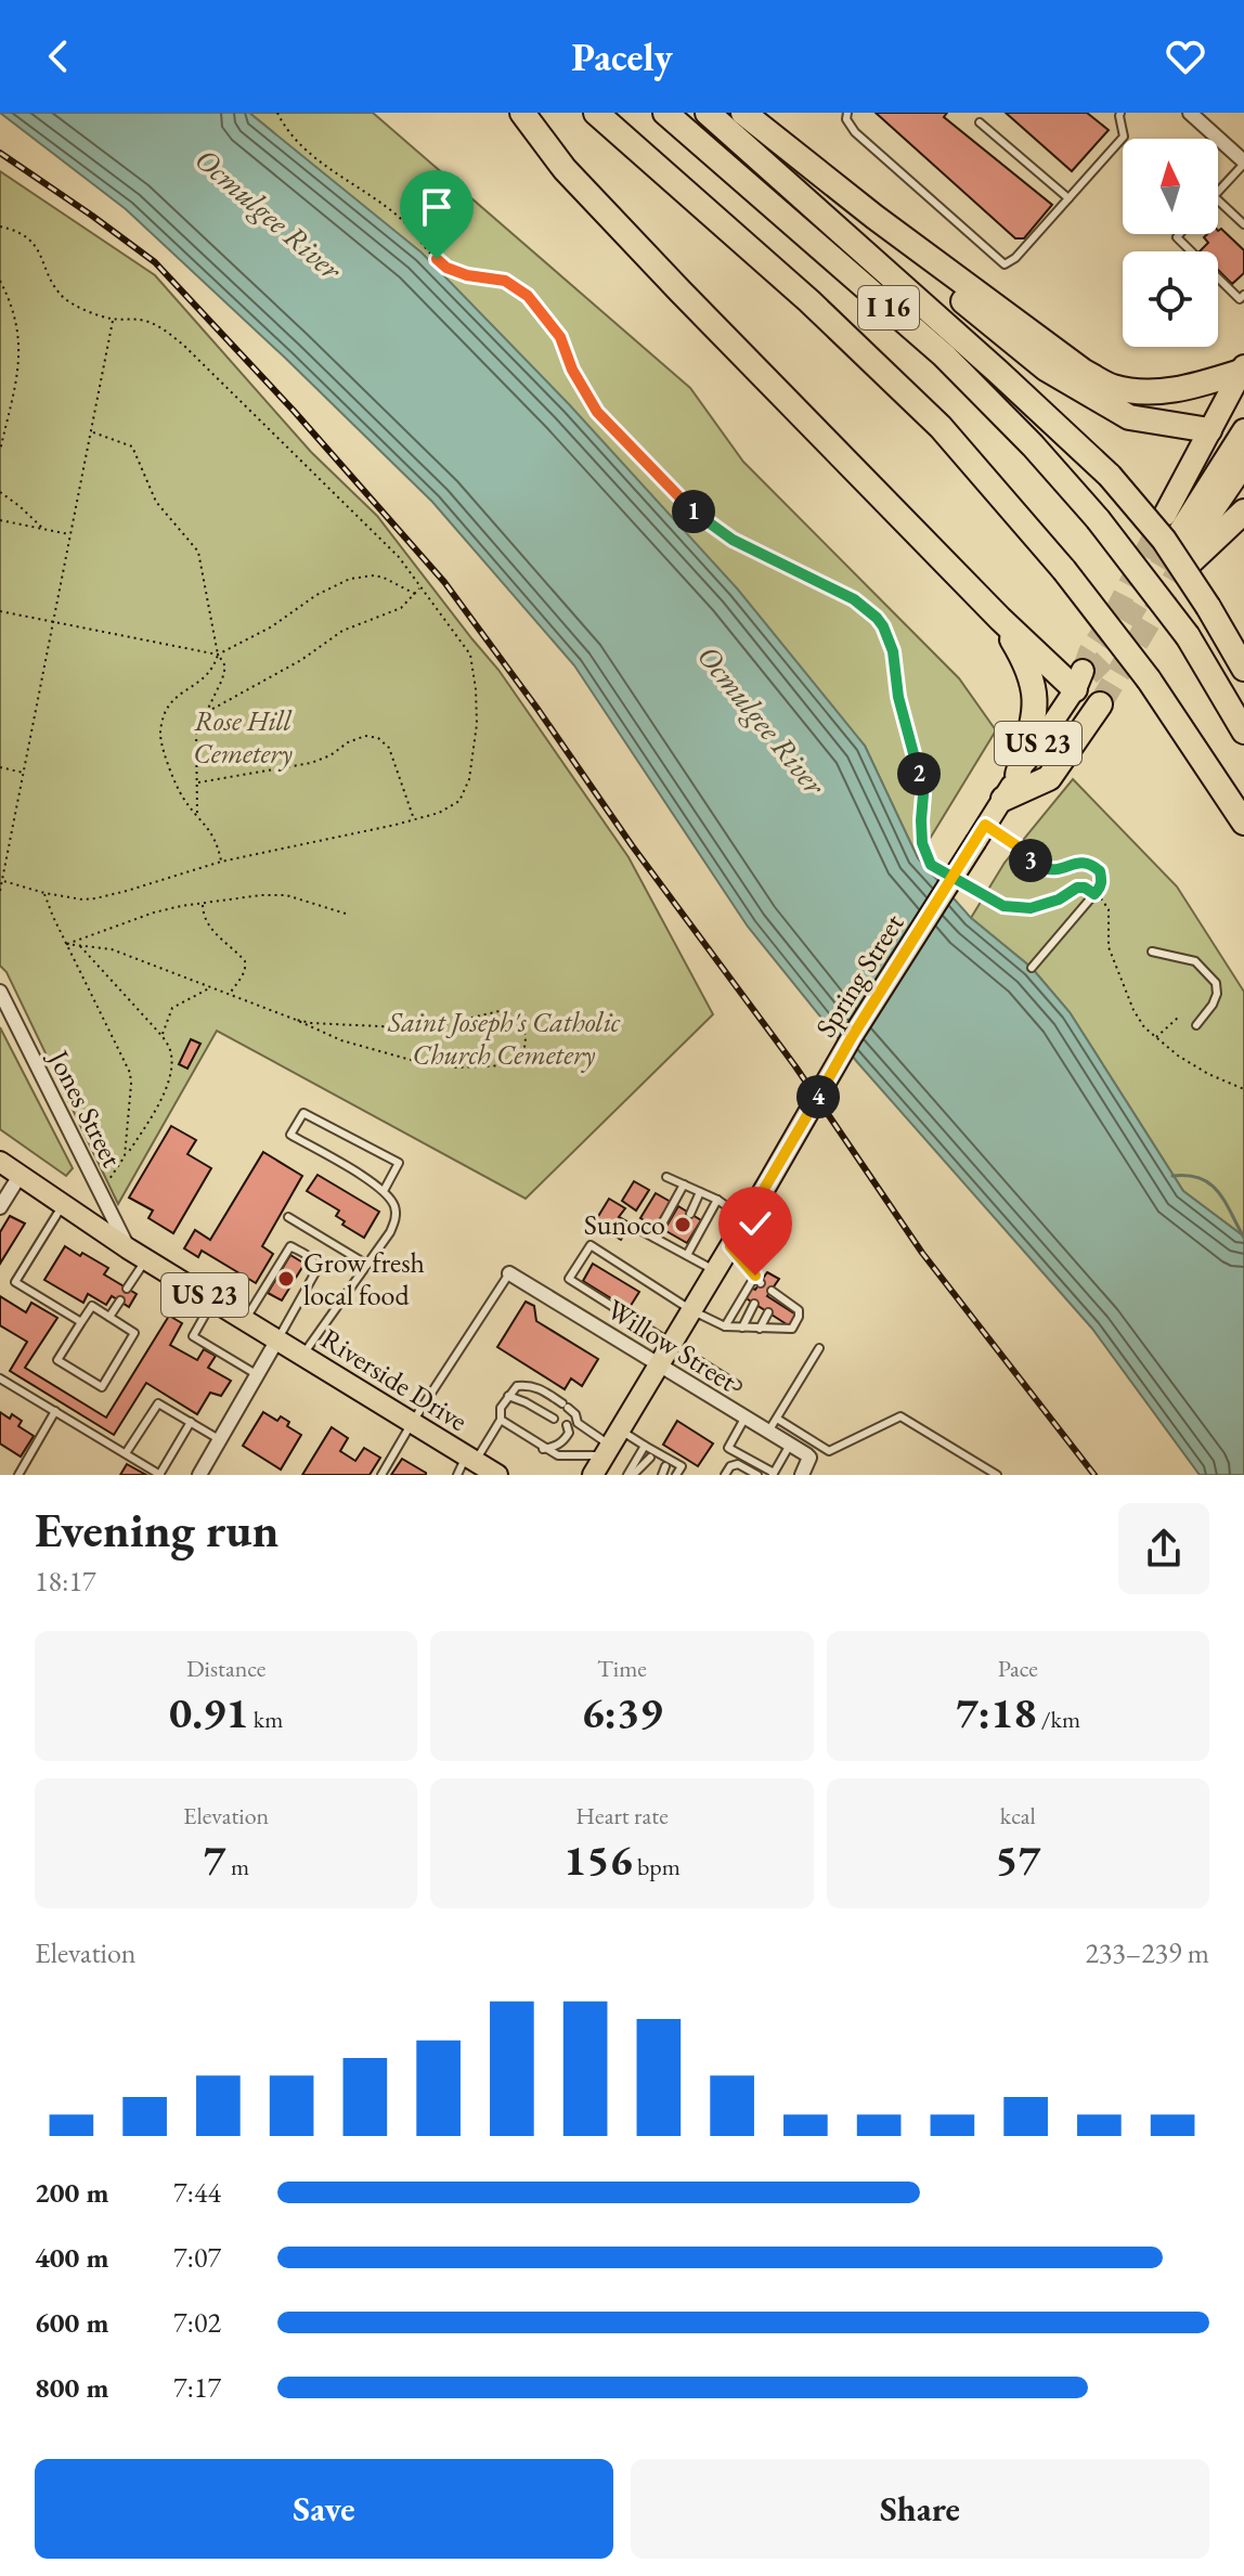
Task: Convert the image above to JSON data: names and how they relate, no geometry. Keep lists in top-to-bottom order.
{
  "streets": {
    "highway": ["I 16"],
    "main road": ["US 23", "Spring Street", "Riverside Drive"],
    "street": ["Jones Street", "Willow Street"]
  },
  "crossings": [
    ["Spring Street", "Willow Street"],
    ["Jones Street", "Riverside Drive"]
  ],
  "water": ["Ocmulgee River"],
  "parks": ["Rose Hill Cemetery", "Saint Joseph's Catholic Church Cemetery"],
  "places": ["Sunoco", "Grow fresh local food"],
  "north": "top",
  "page": {
    "header": "Pacely",
    "pins": [
      "1",
      "2",
      "3",
      "4"
    ],
    "heading": ["Evening run", "18:17"],
    "stats": [
      ["Distance", "0.91 km"],
      ["Time", "6:39"],
      ["Pace", "7:18 /km"],
      ["Elevation", "7 m"],
      ["Heart rate", "156 bpm"],
      ["kcal", "57"]
    ],
    "chart": ["Elevation", "233–239 m"],
    "list": [
      {
        "name": "200 m",
        "note": "7:44"
      },
      {
        "name": "400 m",
        "note": "7:07"
      },
      {
        "name": "600 m",
        "note": "7:02"
      },
      {
        "name": "800 m",
        "note": "7:17"
      }
    ],
    "buttons": ["Save", "Share"]
  }
}
